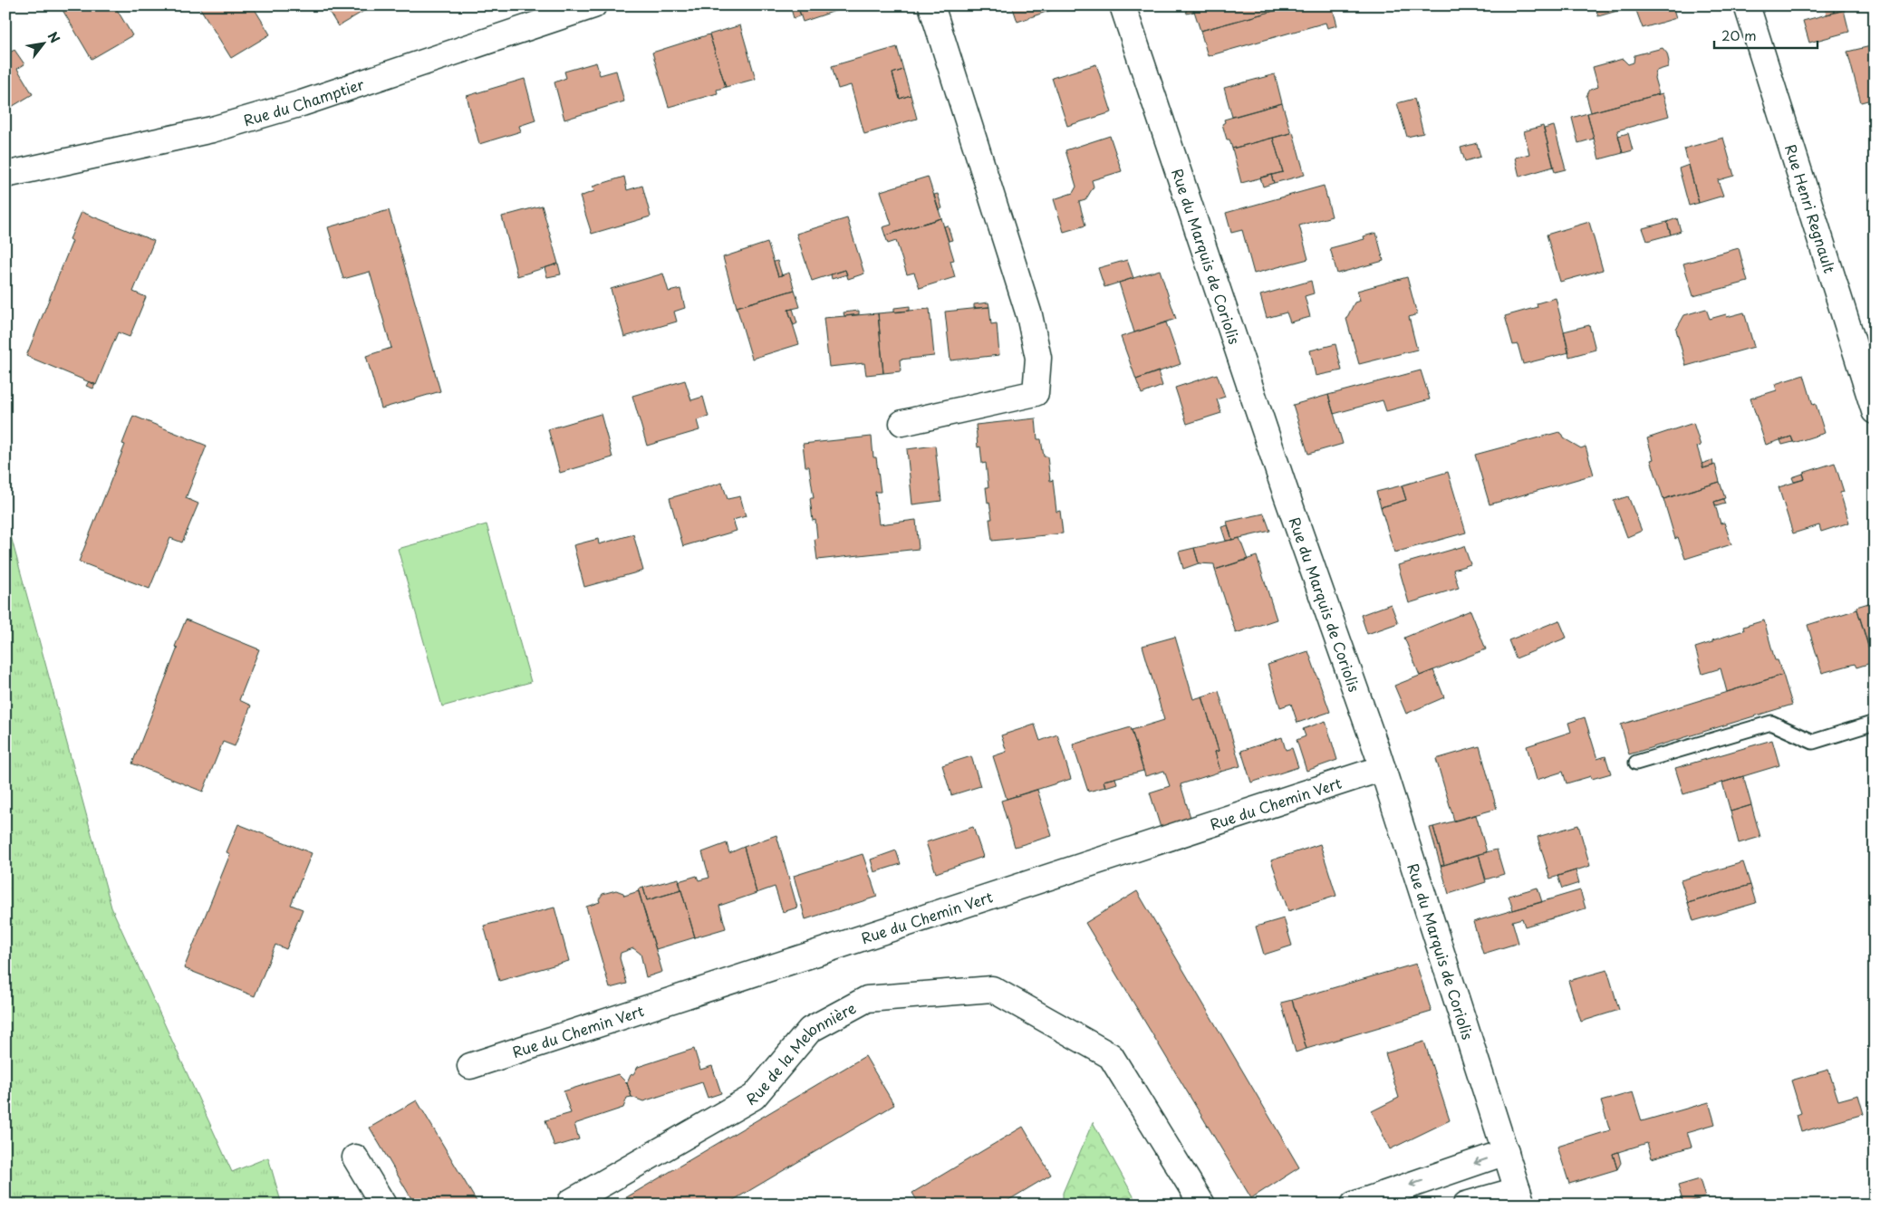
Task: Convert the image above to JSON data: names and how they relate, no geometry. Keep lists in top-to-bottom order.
{
  "streets": {
    "street": [
      "Rue du Champtier",
      "Rue Henri Regnault",
      "Rue du Marquis de Coriolis",
      "Rue du Chemin Vert",
      "Rue de la Melonnière"
    ]
  },
  "crossings": [
    ["Rue du Marquis de Coriolis", "Rue du Chemin Vert"]
  ],
  "scale_bar": "20 m",
  "north": "top right"
}
